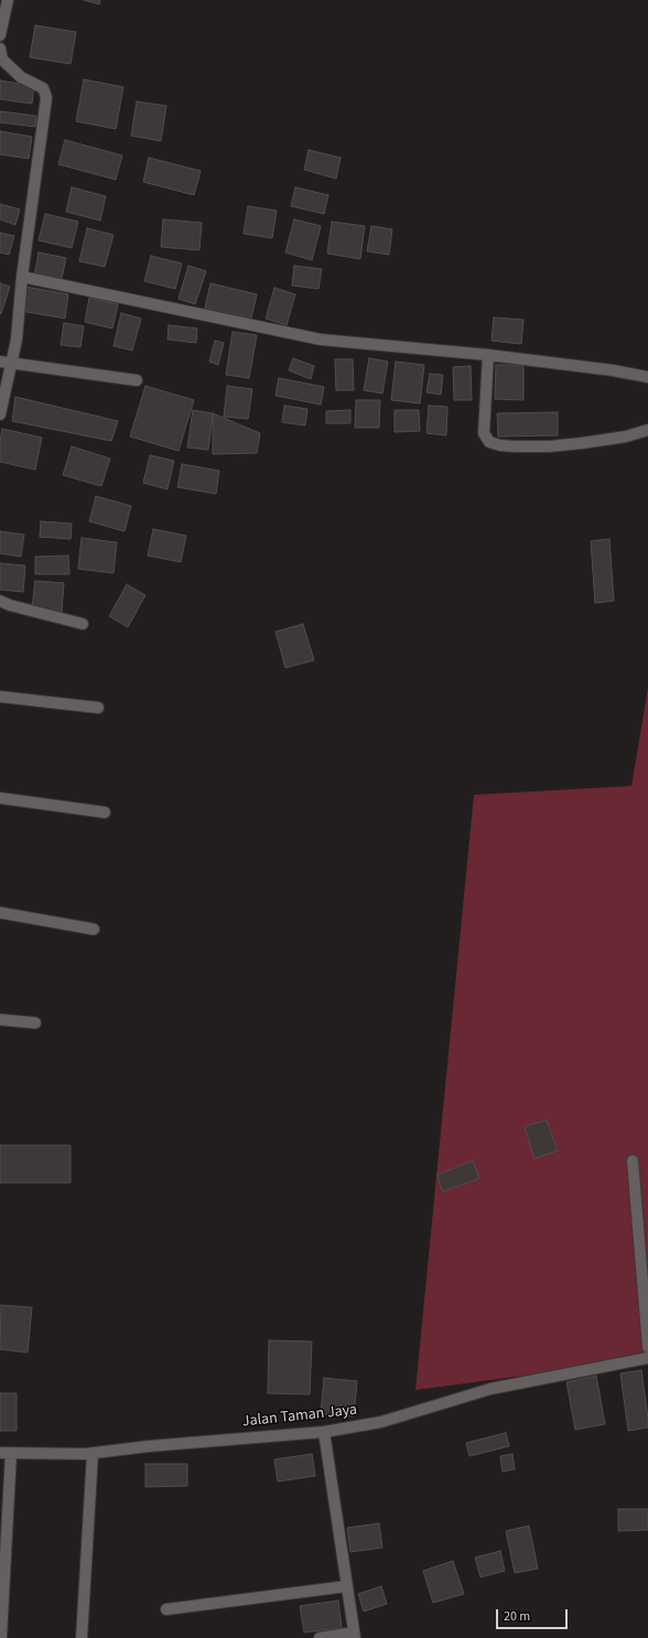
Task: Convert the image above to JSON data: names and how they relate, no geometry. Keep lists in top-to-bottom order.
{
  "streets": {
    "street": ["Jalan Taman Jaya"]
  },
  "scale_bar": "20 m"
}
